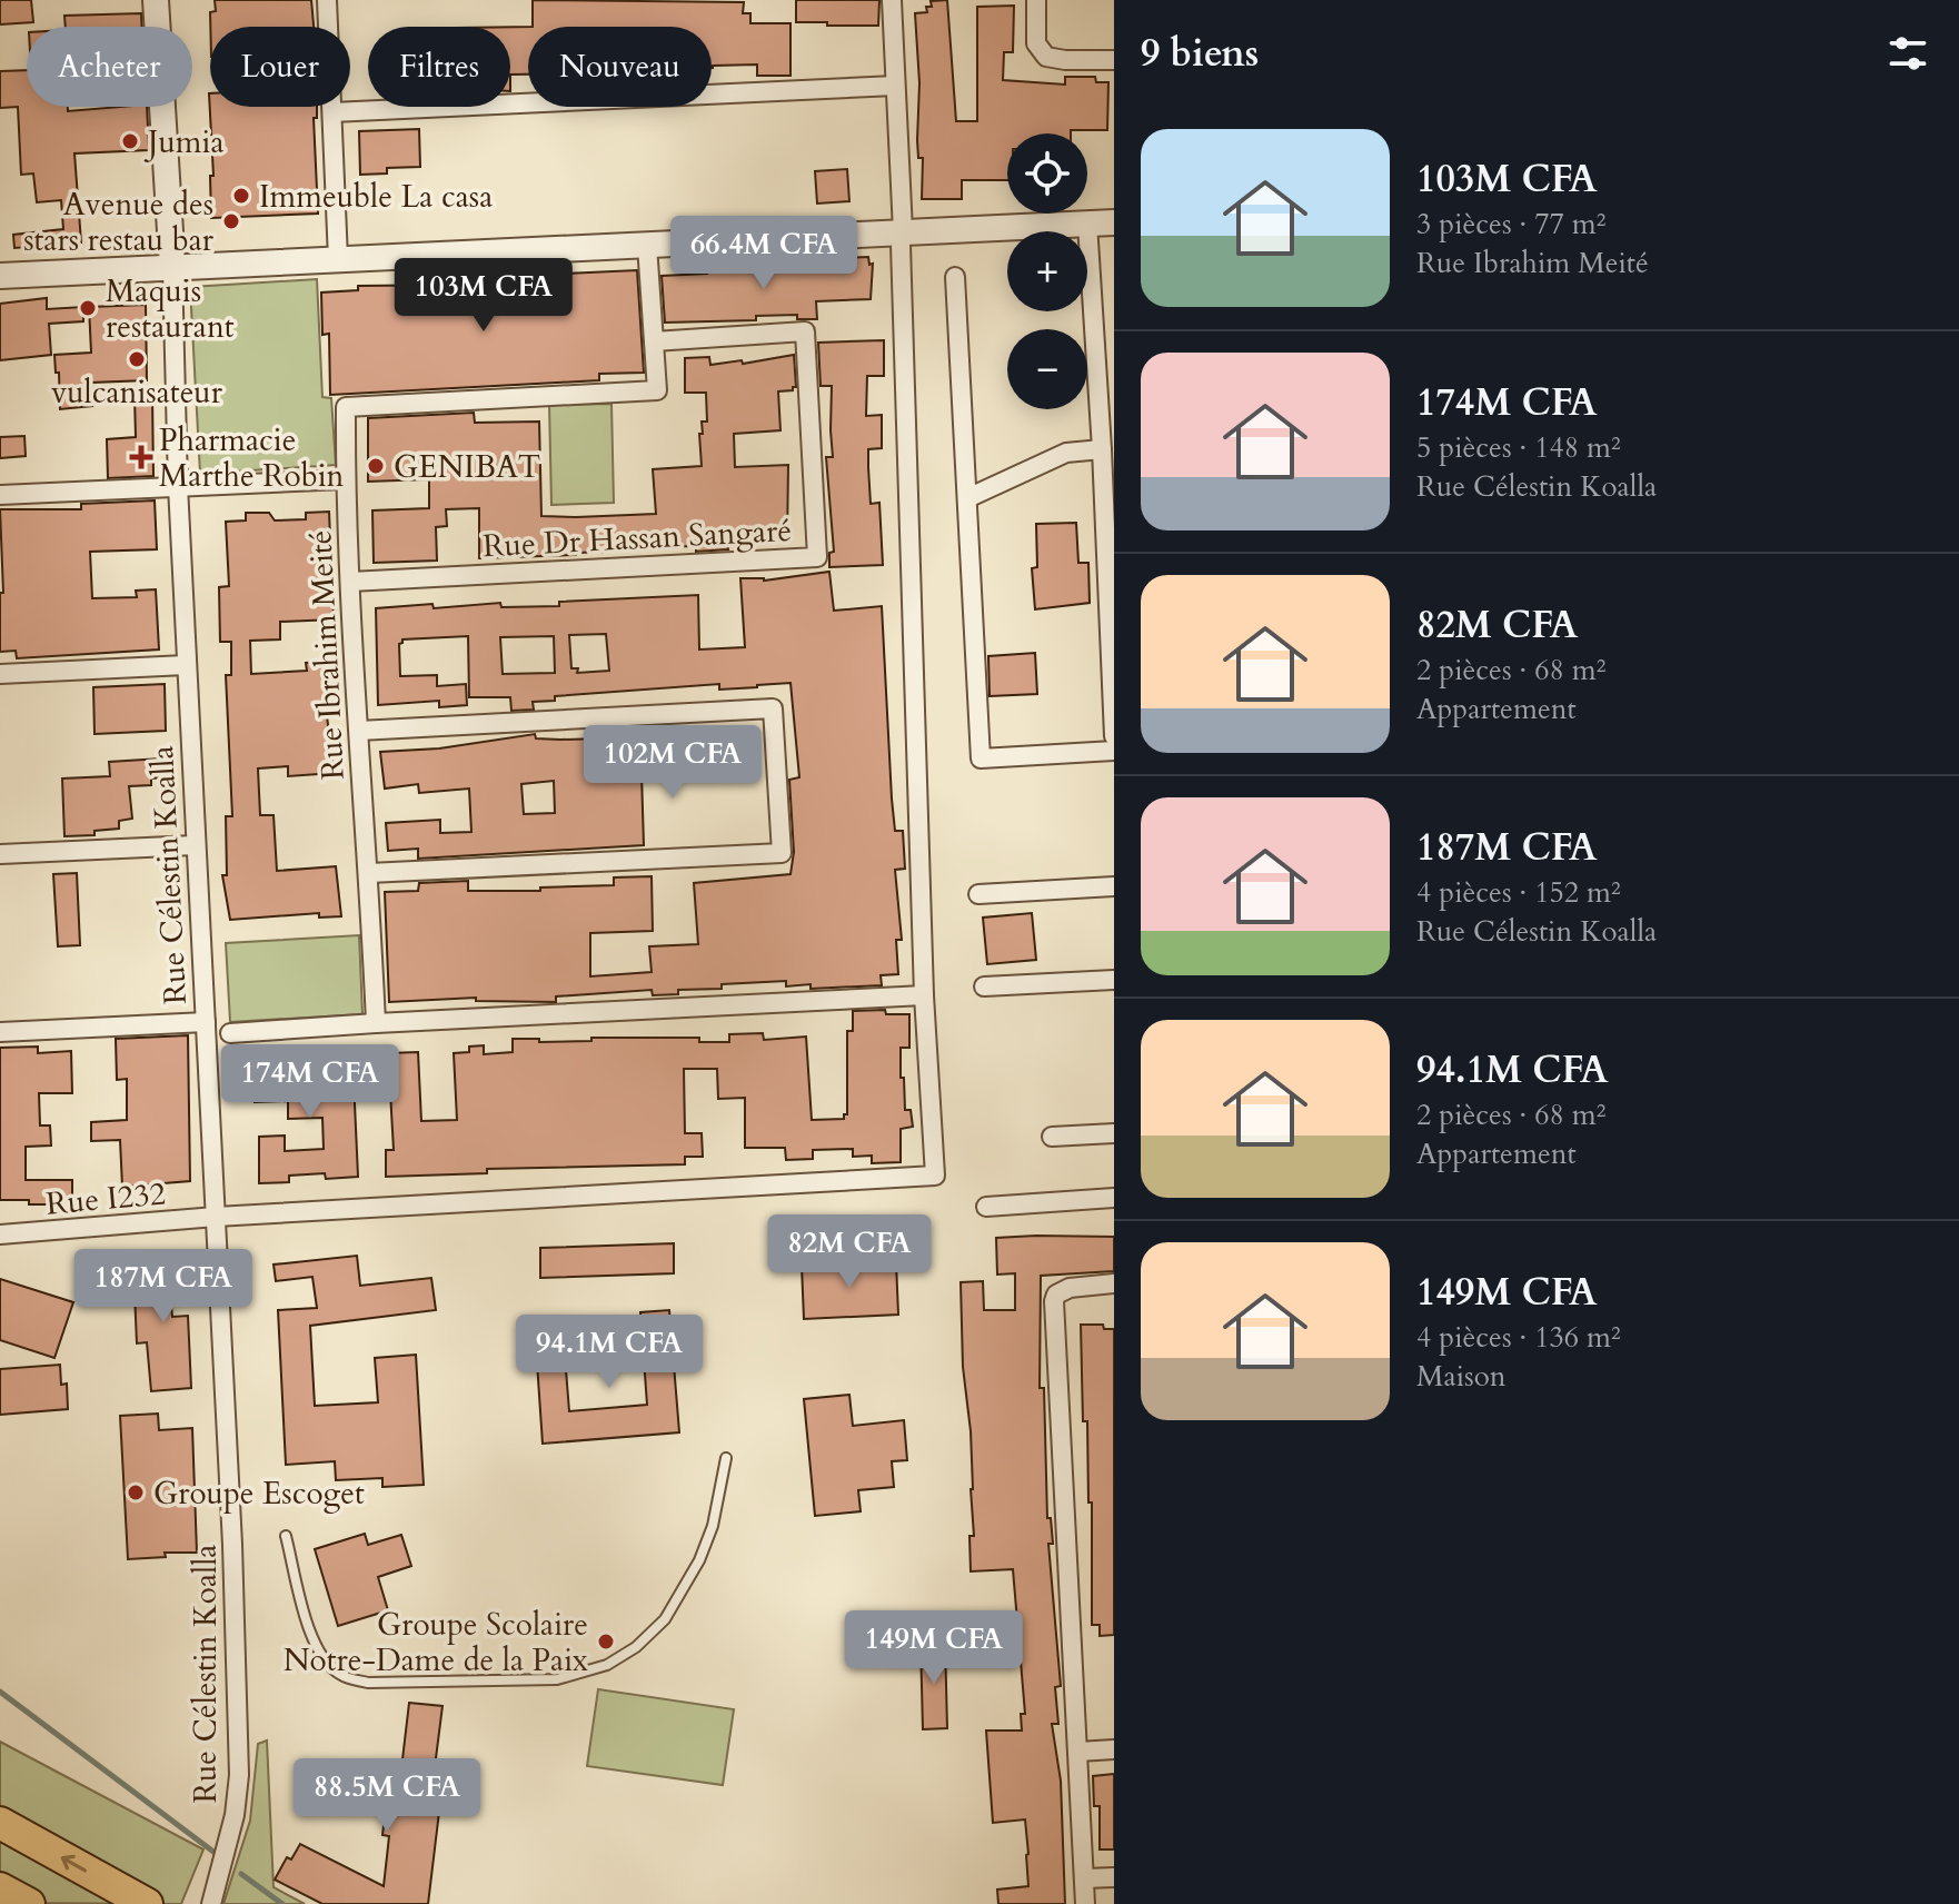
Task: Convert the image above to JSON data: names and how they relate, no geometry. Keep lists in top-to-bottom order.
{
  "streets": {
    "street": [
      "Rue Dr Hassan Sangaré",
      "Rue Ibrahim Meité",
      "Rue Célestin Koalla",
      "Rue I232"
    ]
  },
  "crossings": [
    ["Rue Dr Hassan Sangaré", "Rue Ibrahim Meité"],
    ["Rue Célestin Koalla", "Rue I232"]
  ],
  "places": {
    "other": [
      "Jumia",
      "Immeuble La casa",
      "Avenue des stars restau bar",
      "Maquis restaurant",
      "vulcanisateur",
      "GENIBAT",
      "Groupe Escoget",
      "Groupe Scolaire Notre-Dame de la Paix"
    ],
    "health": ["Pharmacie Marthe Robin"]
  },
  "page": {
    "heading": "9 biens",
    "chip": [
      "Acheter",
      "Louer",
      "Filtres",
      "Nouveau"
    ],
    "list": [
      {
        "name": "103M CFA",
        "note": "3 pièces · 77 m² · Rue Ibrahim Meité"
      },
      {
        "name": "174M CFA",
        "note": "5 pièces · 148 m² · Rue Célestin Koalla"
      },
      {
        "name": "82M CFA",
        "note": "2 pièces · 68 m² · Appartement"
      },
      {
        "name": "187M CFA",
        "note": "4 pièces · 152 m² · Rue Célestin Koalla"
      },
      {
        "name": "94.1M CFA",
        "note": "2 pièces · 68 m² · Appartement"
      },
      {
        "name": "149M CFA",
        "note": "4 pièces · 136 m² · Maison"
      }
    ],
    "map_buttons": ["+", "−"],
    "price": [
      "66.4M CFA",
      "103M CFA",
      "102M CFA",
      "174M CFA",
      "82M CFA",
      "187M CFA",
      "94.1M CFA",
      "149M CFA",
      "88.5M CFA"
    ]
  }
}
